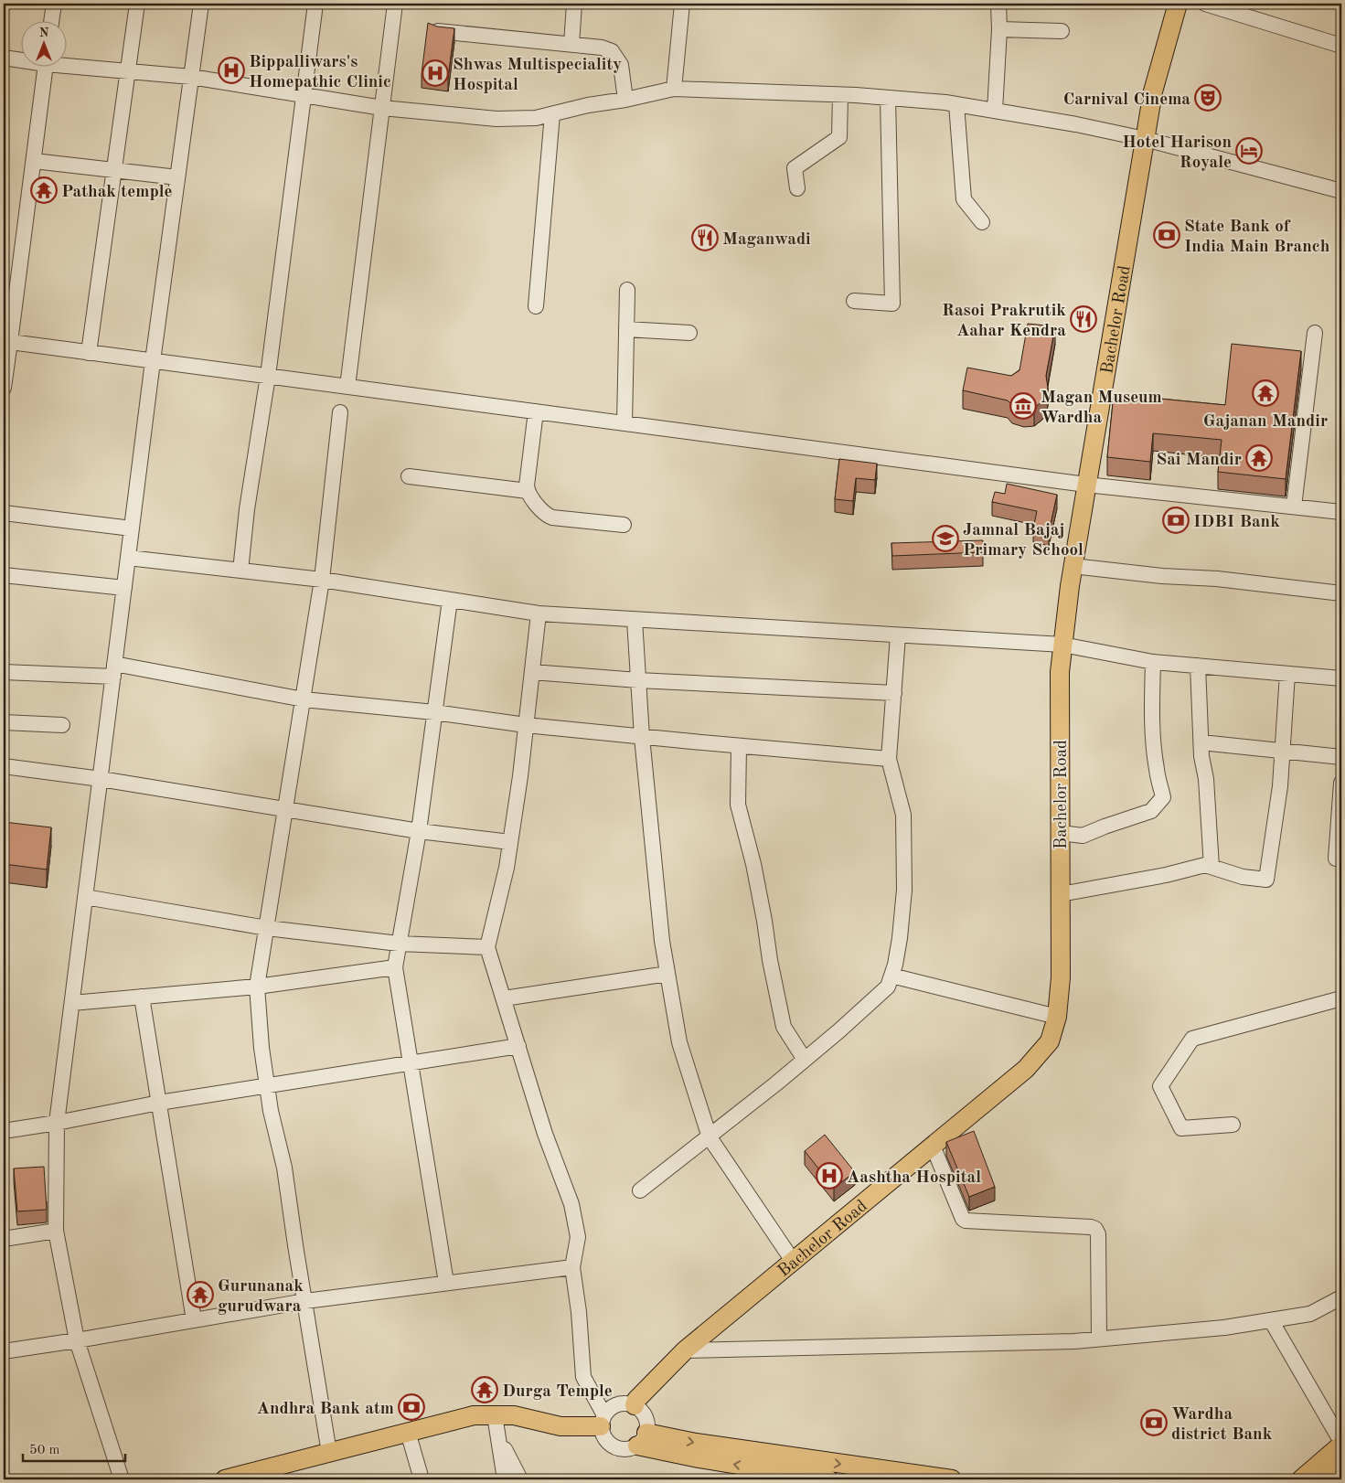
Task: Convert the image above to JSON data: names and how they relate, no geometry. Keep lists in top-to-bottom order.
{
  "streets": {
    "main road": ["Bachelor Road"]
  },
  "places": {
    "hospital": ["Bippalliwars's Homepathic Clinic", "Shwas Multispeciality Hospital", "Aashtha Hospital"],
    "theatre": ["Carnival Cinema"],
    "hotel": ["Hotel Harison Royale"],
    "temple": [
      "Pathak temple",
      "Gajanan Mandir",
      "Sai Mandir",
      "Gurunanak gurudwara",
      "Durga Temple"
    ],
    "bank": [
      "State Bank of India Main Branch",
      "IDBI Bank",
      "Andhra Bank atm",
      "Wardha district Bank"
    ],
    "restaurant": ["Maganwadi", "Rasoi Prakrutik Aahar Kendra"],
    "museum": ["Magan Museum Wardha"],
    "school or university": ["Jamnal Bajaj Primary School"]
  },
  "scale_bar": "50 m",
  "north": "top"
}
